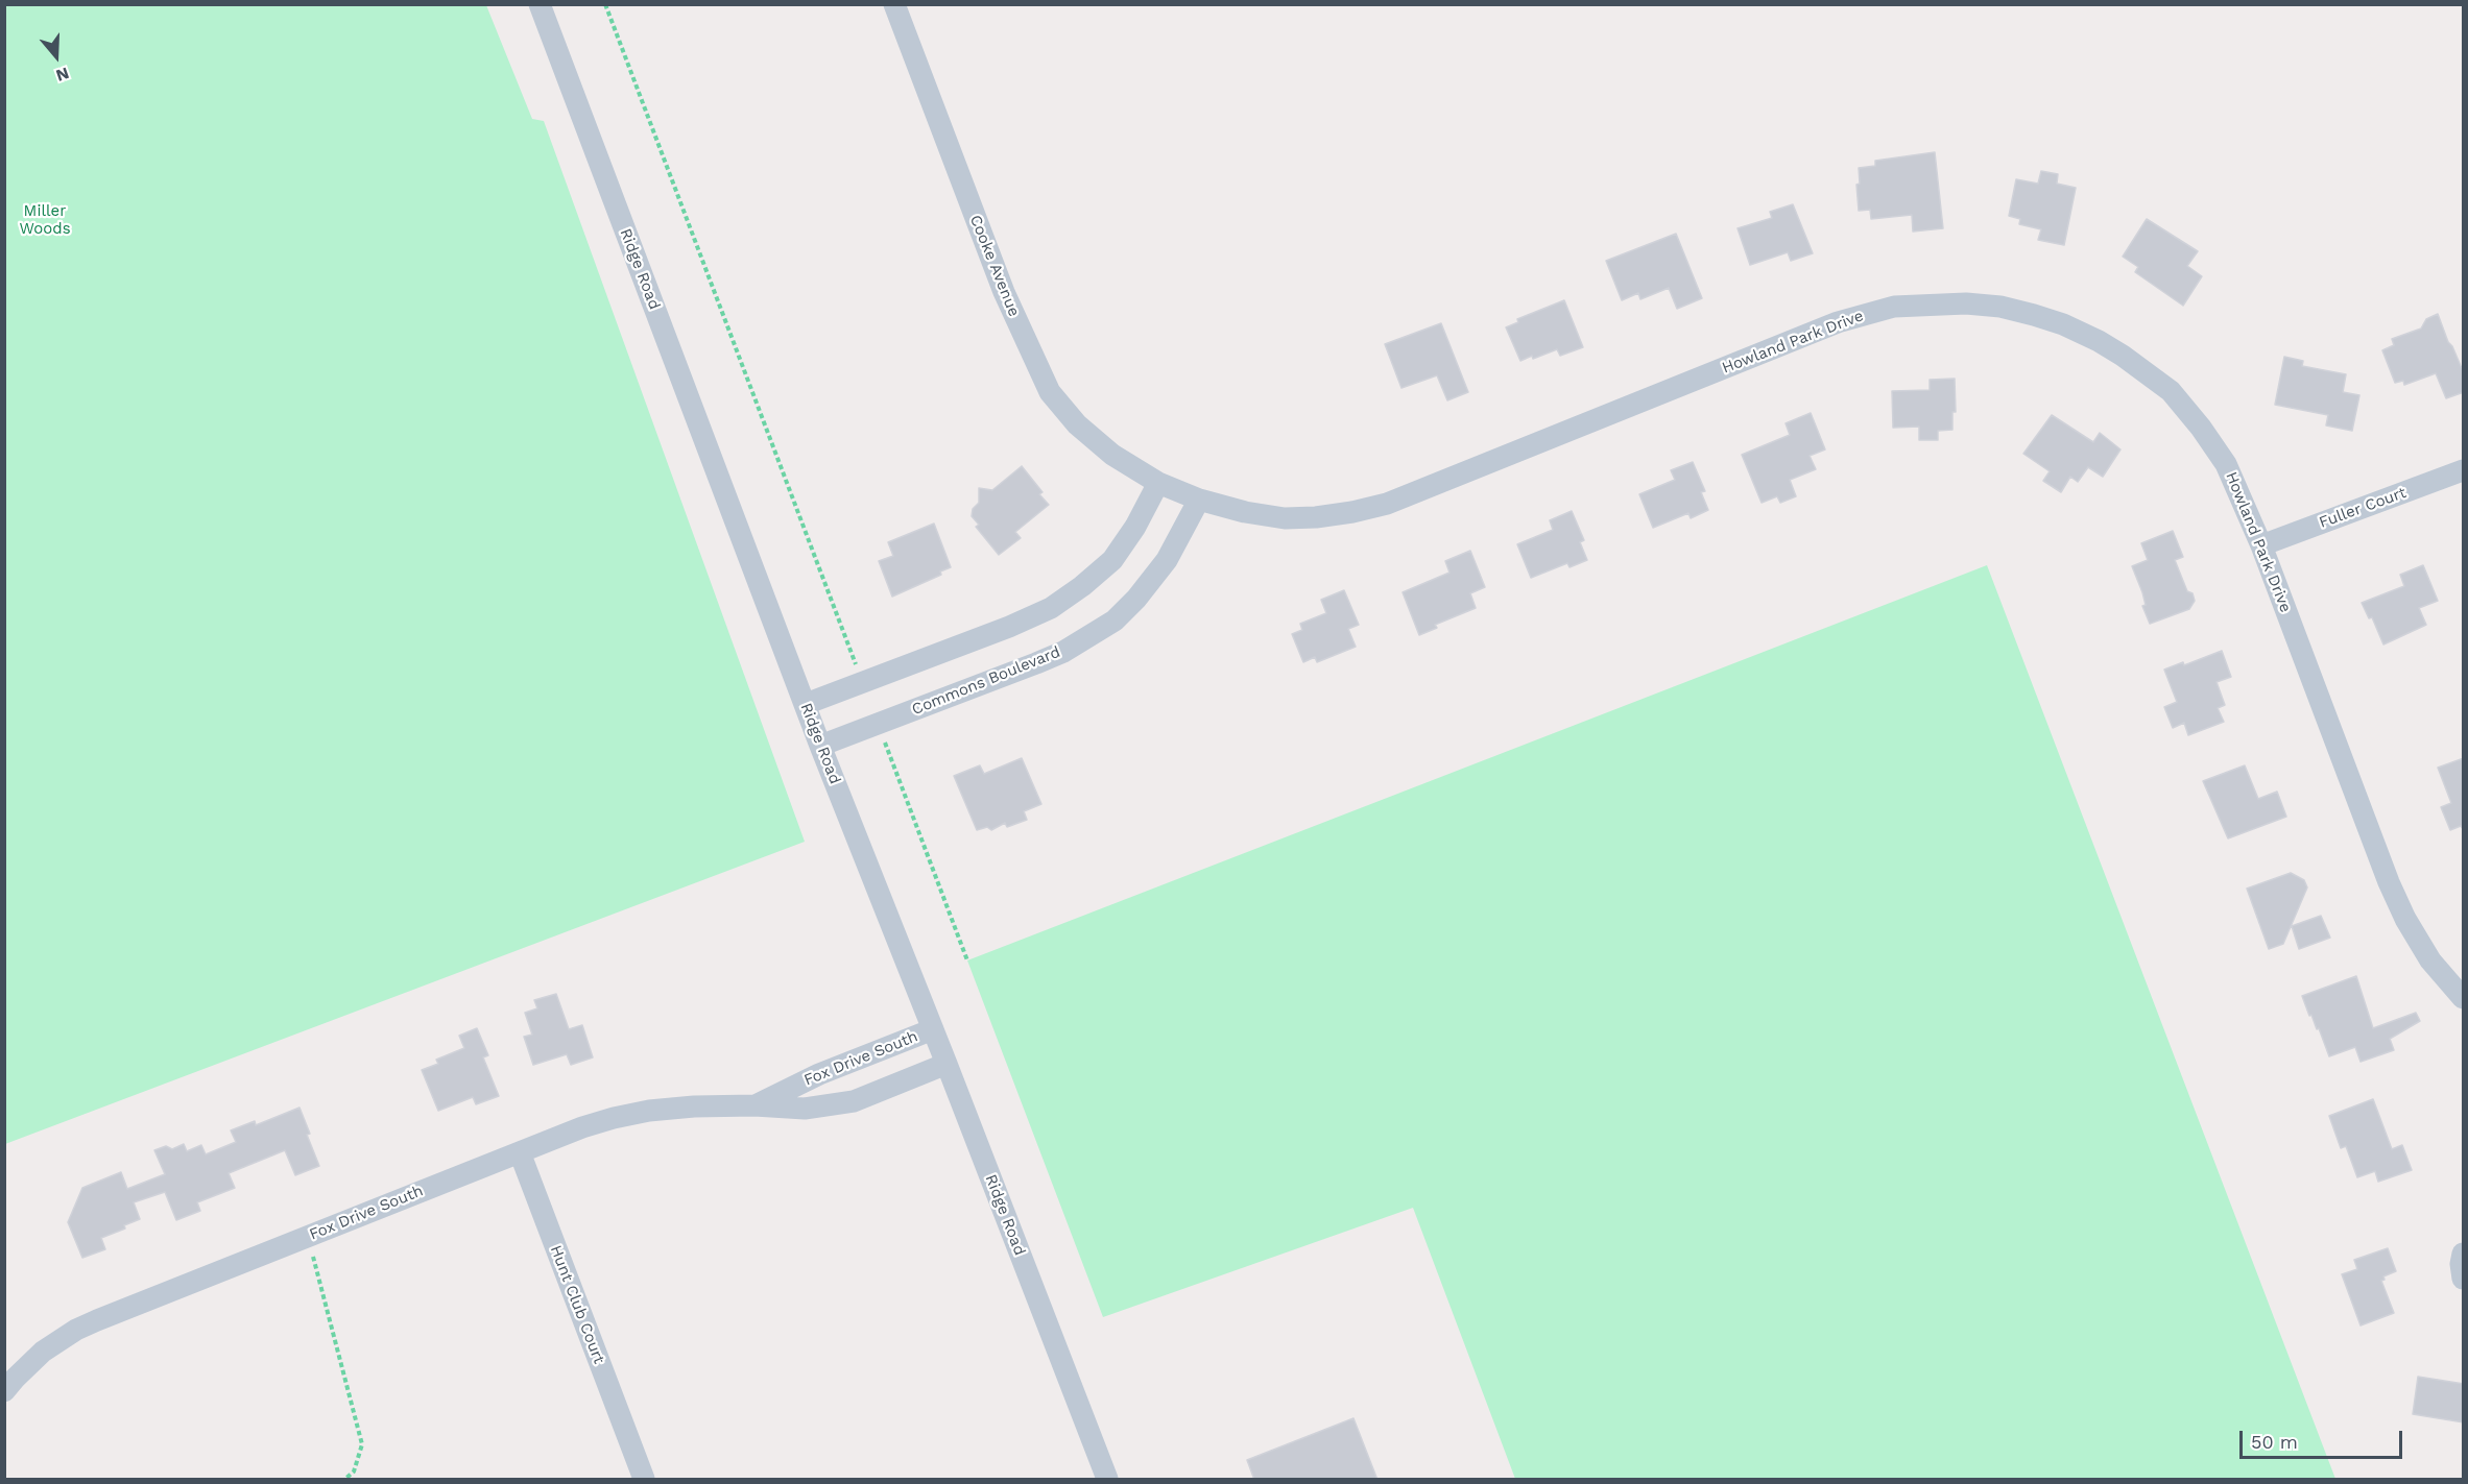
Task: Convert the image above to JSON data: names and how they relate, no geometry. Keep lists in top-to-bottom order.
{
  "streets": {
    "street": [
      "Cooke Avenue",
      "Ridge Road",
      "Howland Park Drive",
      "Fuller Court",
      "Commons Boulevard",
      "Fox Drive South",
      "Hunt Club Court"
    ]
  },
  "crossings": [
    ["Cooke Avenue", "Howland Park Drive"],
    ["Ridge Road", "Commons Boulevard"],
    ["Ridge Road", "Fox Drive South"],
    ["Howland Park Drive", "Fuller Court"],
    ["Howland Park Drive", "Commons Boulevard"],
    ["Fox Drive South", "Hunt Club Court"]
  ],
  "parks": ["Miller Woods"],
  "scale_bar": "50 m",
  "north": "bottom"
}
